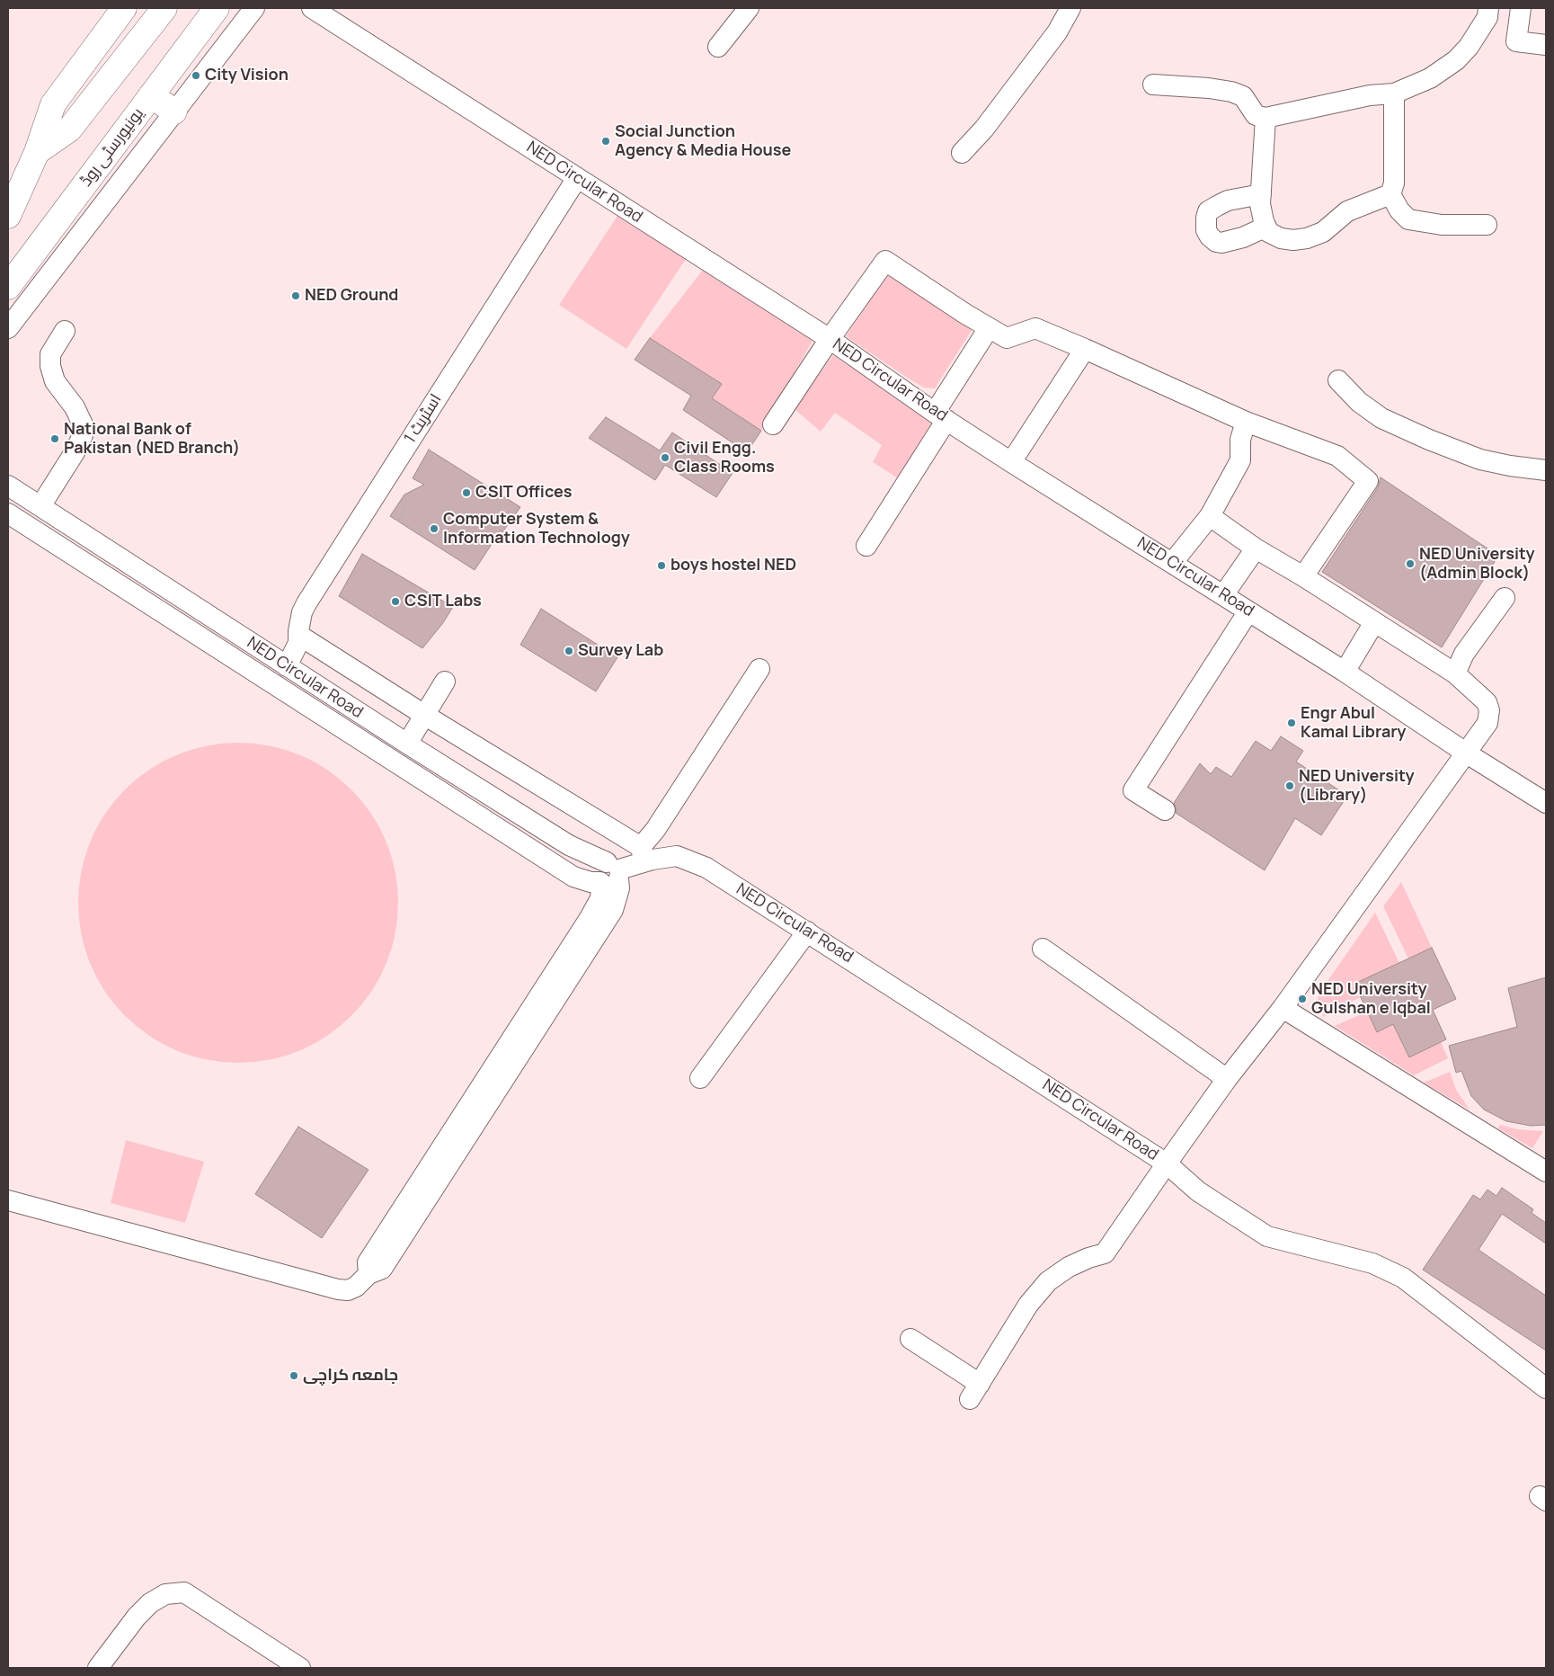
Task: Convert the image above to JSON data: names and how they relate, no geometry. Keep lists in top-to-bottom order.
{
  "streets": {
    "main road": ["یونیورسٹی روڈ"],
    "street": ["NED Circular Road", "اسٹریٹ 1"]
  },
  "crossings": [
    ["NED Circular Road", "اسٹریٹ 1"]
  ],
  "places": [
    "City Vision",
    "Social Junction Agency & Media House",
    "NED Ground",
    "National Bank of Pakistan (NED Branch)",
    "Civil Engg. Class Rooms",
    "CSIT Offices",
    "Computer System & Information Technology",
    "NED University (Admin Block)",
    "boys hostel NED",
    "CSIT Labs",
    "Survey Lab",
    "Engr Abul Kamal Library",
    "NED University (Library)",
    "NED University Gulshan e Iqbal",
    "جامعہ کراچی"
  ]
}
